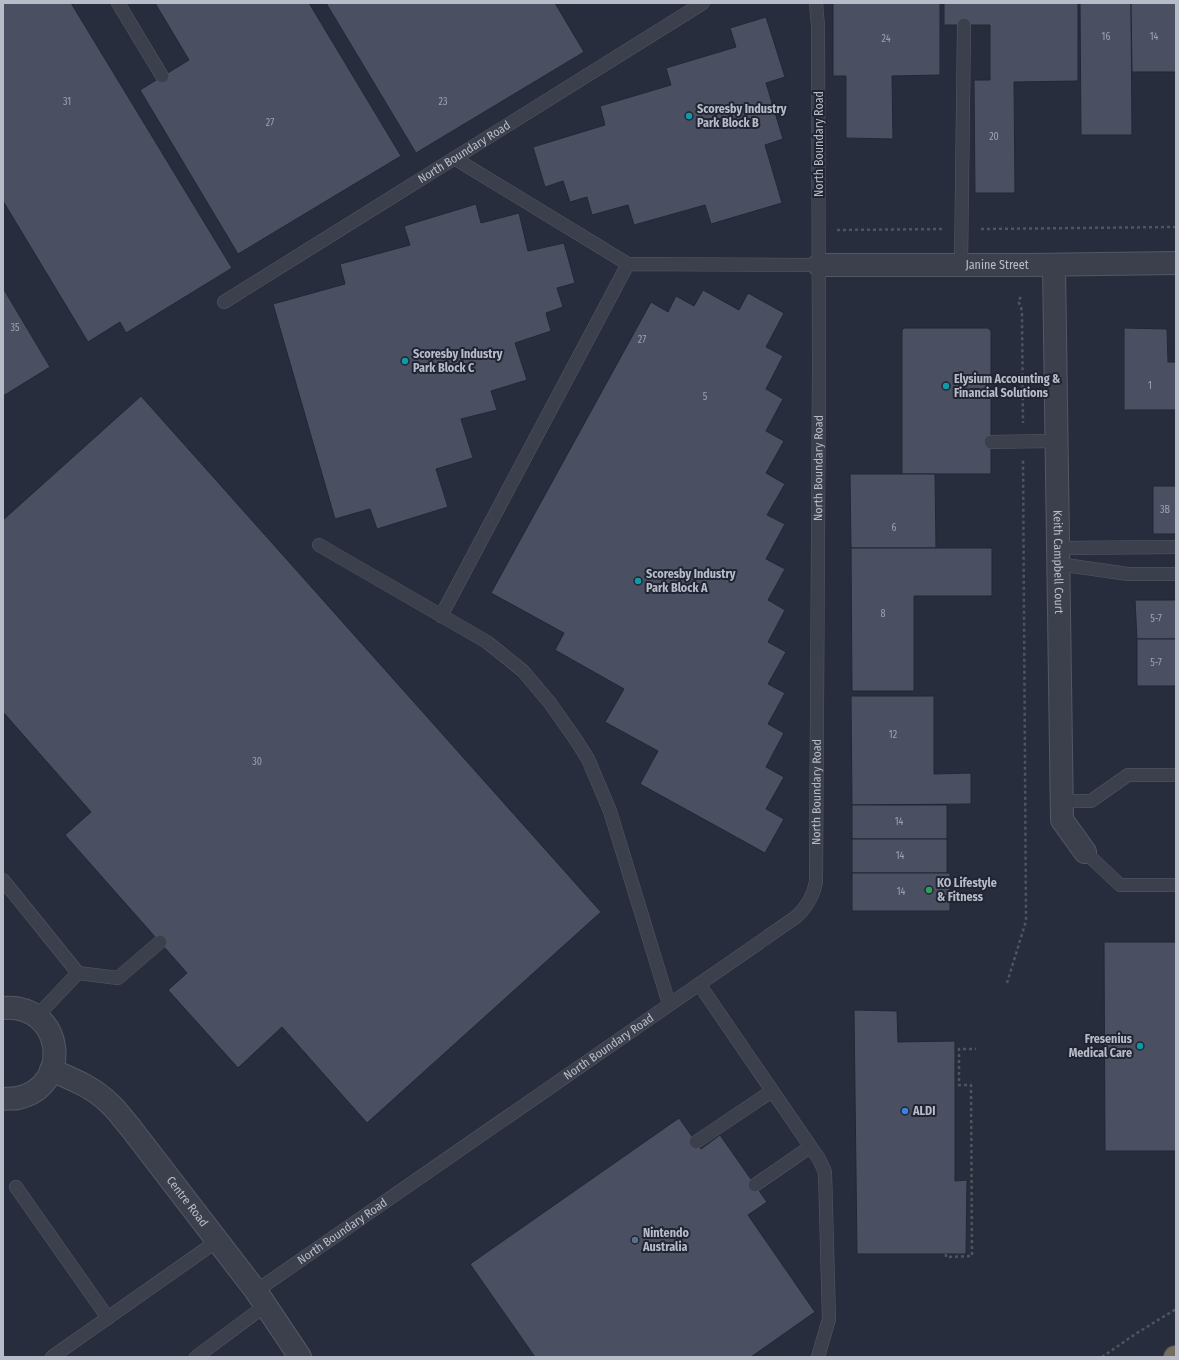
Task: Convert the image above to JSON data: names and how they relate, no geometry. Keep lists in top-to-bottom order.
{
  "streets": {
    "street": ["Janine Street", "Keith Campbell Court", "Centre Road"],
    "lane": ["North Boundary Road"]
  },
  "crossings": [
    ["North Boundary Road", "Janine Street"],
    ["North Boundary Road", "Centre Road"],
    ["Janine Street", "Keith Campbell Court"]
  ],
  "places": [
    "Scoresby Industry Park Block B",
    "Scoresby Industry Park Block C",
    "Elysium Accounting & Financial Solutions",
    "Scoresby Industry Park Block A",
    "KO Lifestyle & Fitness",
    "Fresenius Medical Care",
    "ALDI",
    "Nintendo Australia"
  ],
  "house_numbers": [
    "16",
    "14",
    "24",
    "31",
    "23",
    "27",
    "20",
    "35",
    "27",
    "1",
    "5",
    "3B",
    "6",
    "8",
    "5-7",
    "5-7",
    "12",
    "30",
    "14",
    "14",
    "14"
  ]
}
